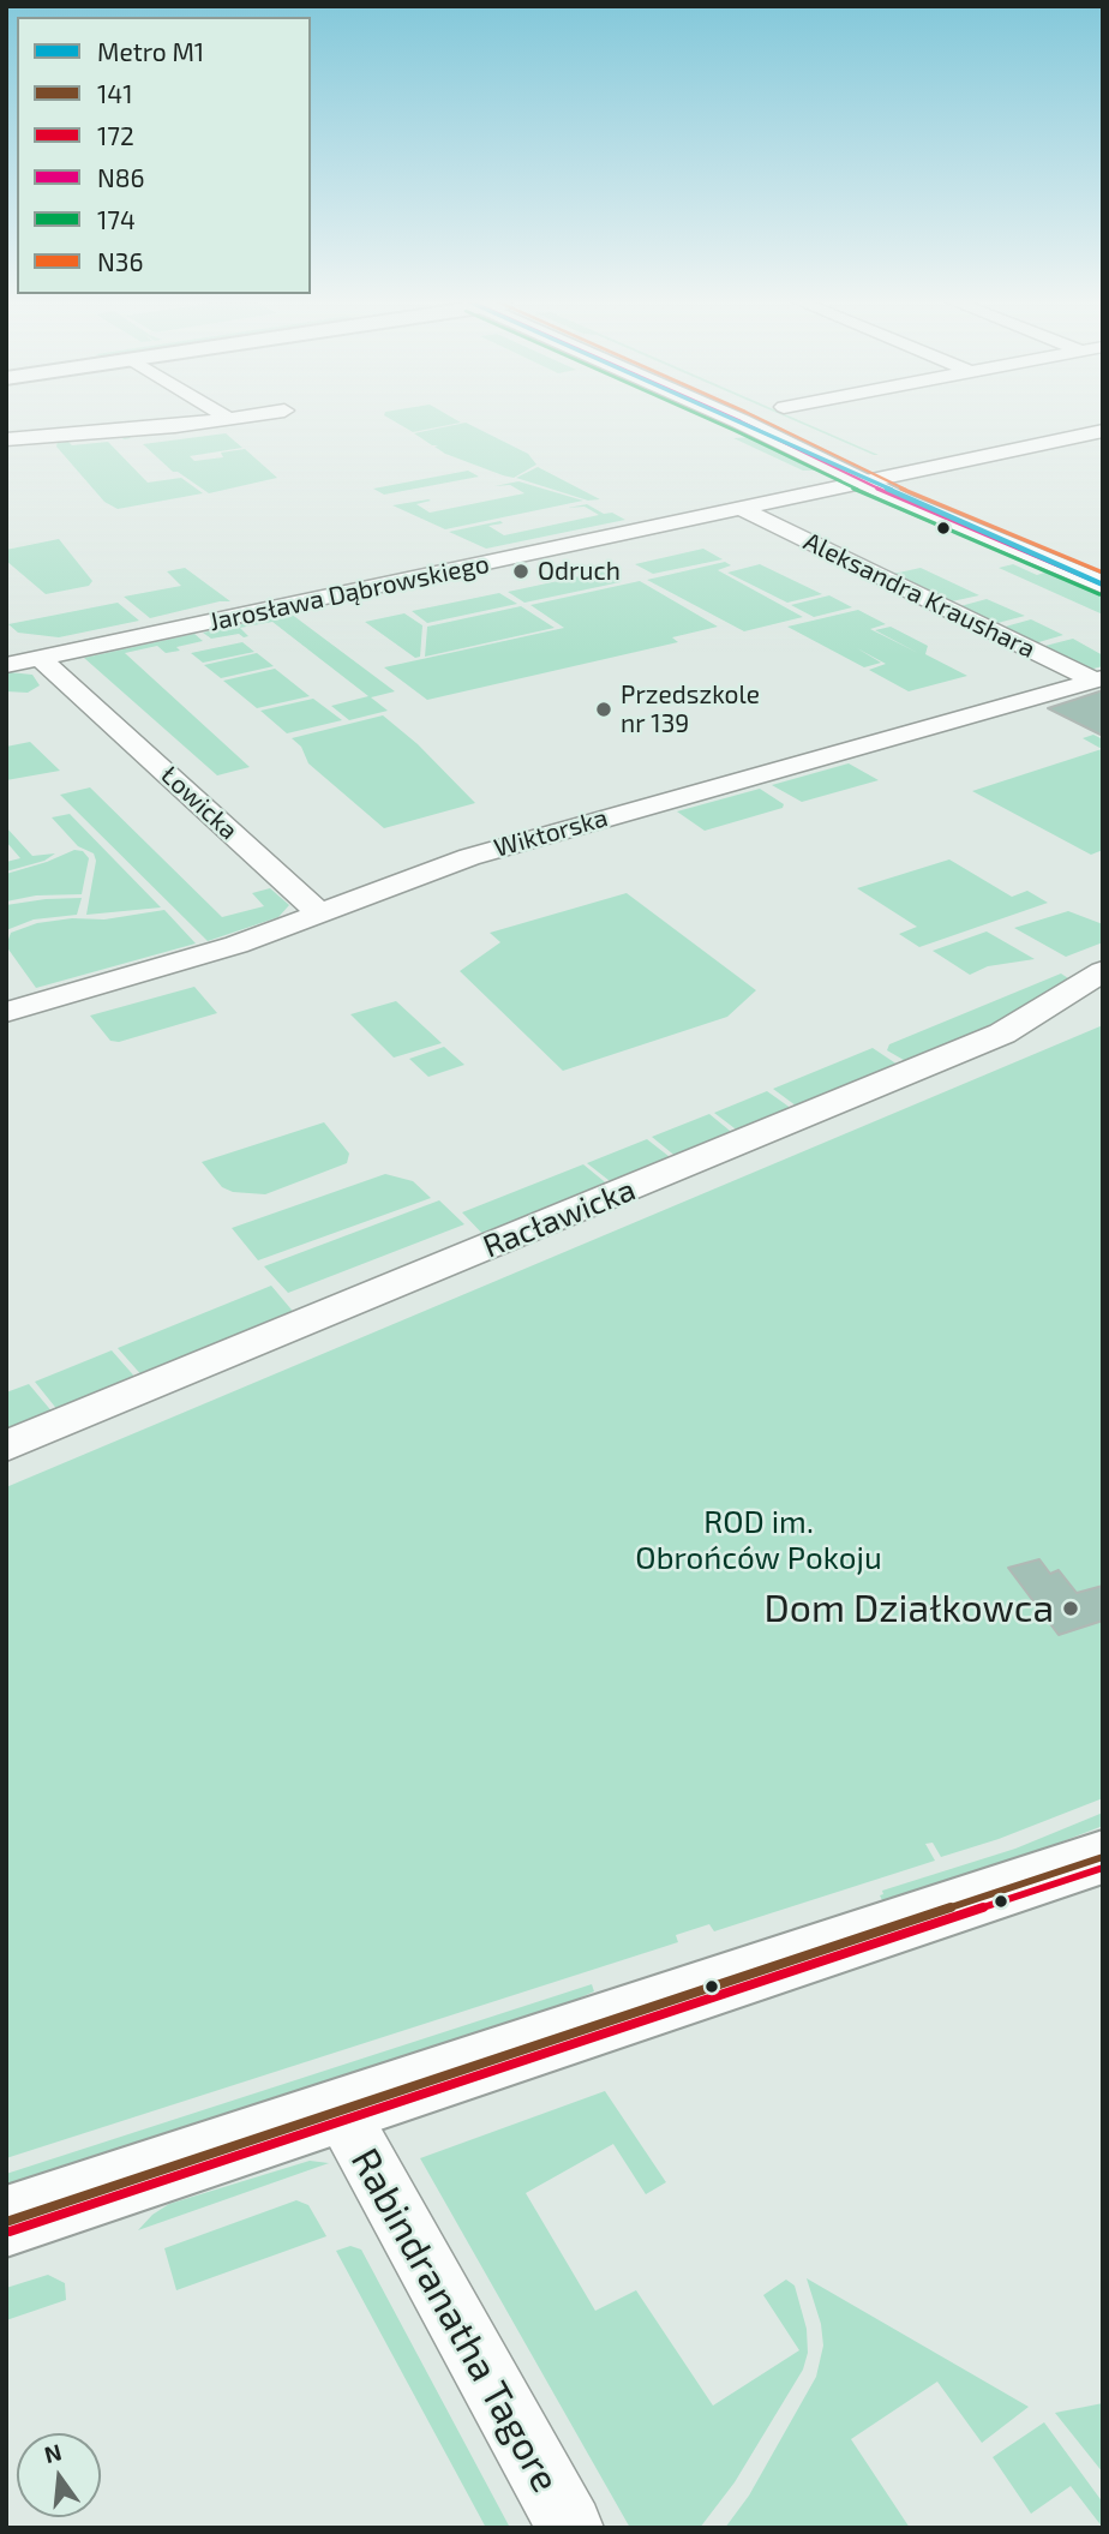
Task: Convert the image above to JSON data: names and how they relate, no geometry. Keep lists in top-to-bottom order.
{
  "streets": {
    "street": [
      "Jarosława Dąbrowskiego",
      "Aleksandra Kraushara",
      "Łowicka",
      "Wiktorska",
      "Racławicka",
      "Rabindranatha Tagore"
    ]
  },
  "crossings": [
    ["Jarosława Dąbrowskiego", "Aleksandra Kraushara"],
    ["Jarosława Dąbrowskiego", "Łowicka"],
    ["Aleksandra Kraushara", "Wiktorska"],
    ["Łowicka", "Wiktorska"]
  ],
  "parks": ["ROD im. Obrońców Pokoju"],
  "places": ["Odruch", "Przedszkole nr 139", "Dom Działkowca"],
  "lines": [
    "metro line M1",
    "transit line N86",
    "transit line 174",
    "transit line N36",
    "transit line 141",
    "transit line 172"
  ],
  "legend": [
    "Metro M1",
    "141",
    "172",
    "N86",
    "174",
    "N36"
  ],
  "north": "top"
}
